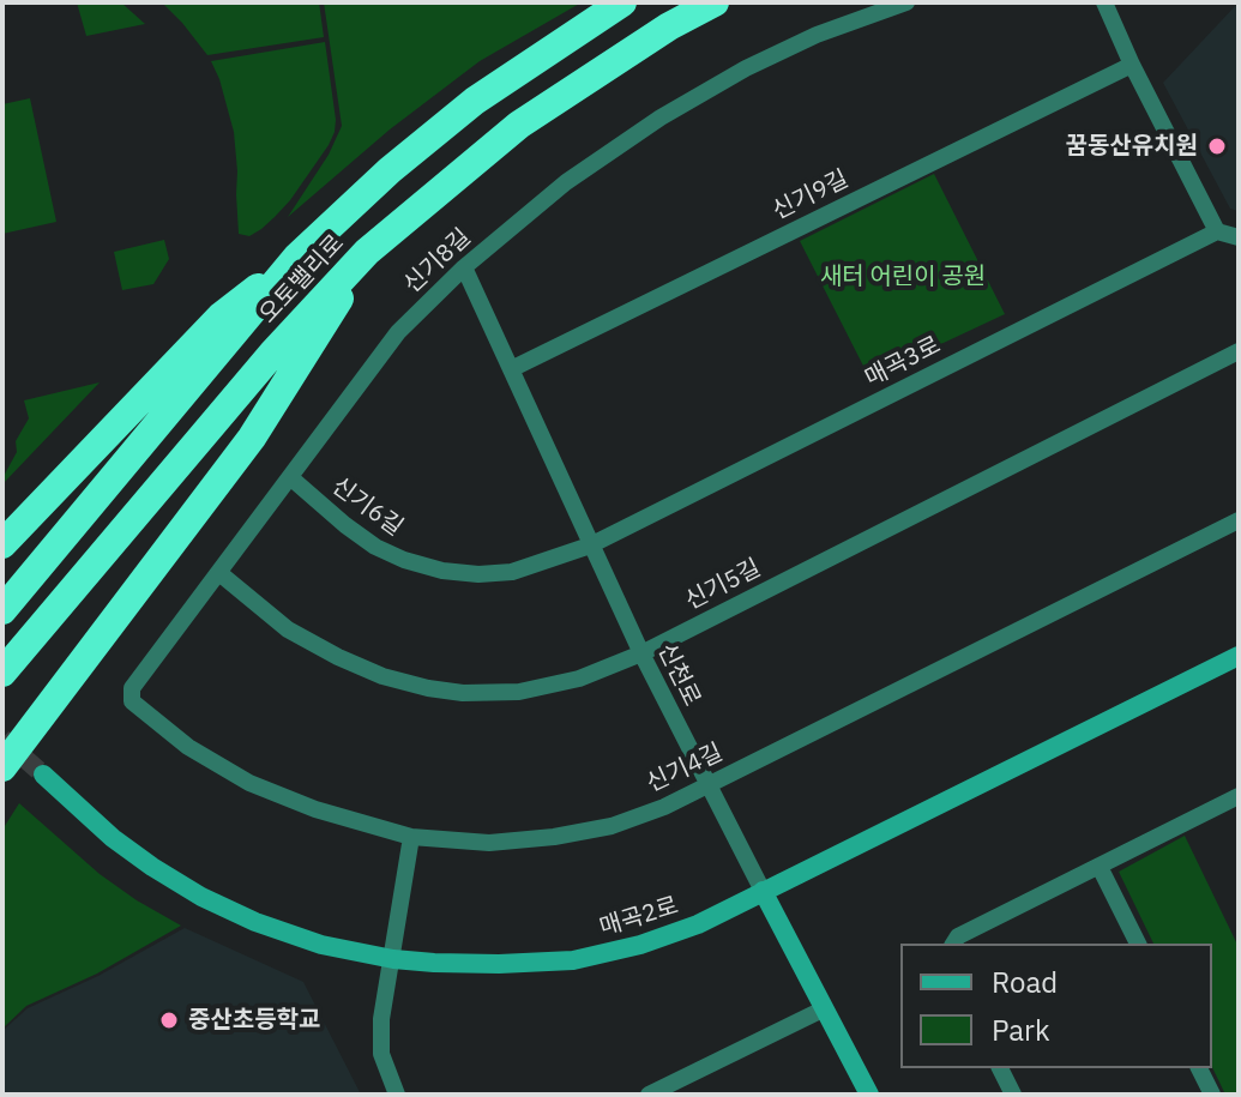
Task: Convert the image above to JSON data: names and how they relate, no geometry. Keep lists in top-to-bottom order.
{
  "streets": {
    "highway": ["오토밸리로"],
    "street": [
      "신기9길",
      "신기8길",
      "매곡3로",
      "신기6길",
      "신기5길",
      "신천로",
      "신기4길",
      "매곡2로"
    ]
  },
  "crossings": [
    ["신기9길", "신천로"],
    ["신기8길", "신기6길"],
    ["신기8길", "신기5길"],
    ["신기8길", "신천로"],
    ["신기8길", "신기4길"],
    ["매곡3로", "신기6길"],
    ["매곡3로", "신천로"],
    ["신기6길", "신천로"],
    ["신기5길", "신천로"],
    ["신천로", "신기4길"],
    ["신천로", "매곡2로"]
  ],
  "parks": ["새터 어린이 공원"],
  "places": ["꿈동산유치원", "중산초등학교"],
  "legend": ["Road", "Park"]
}
